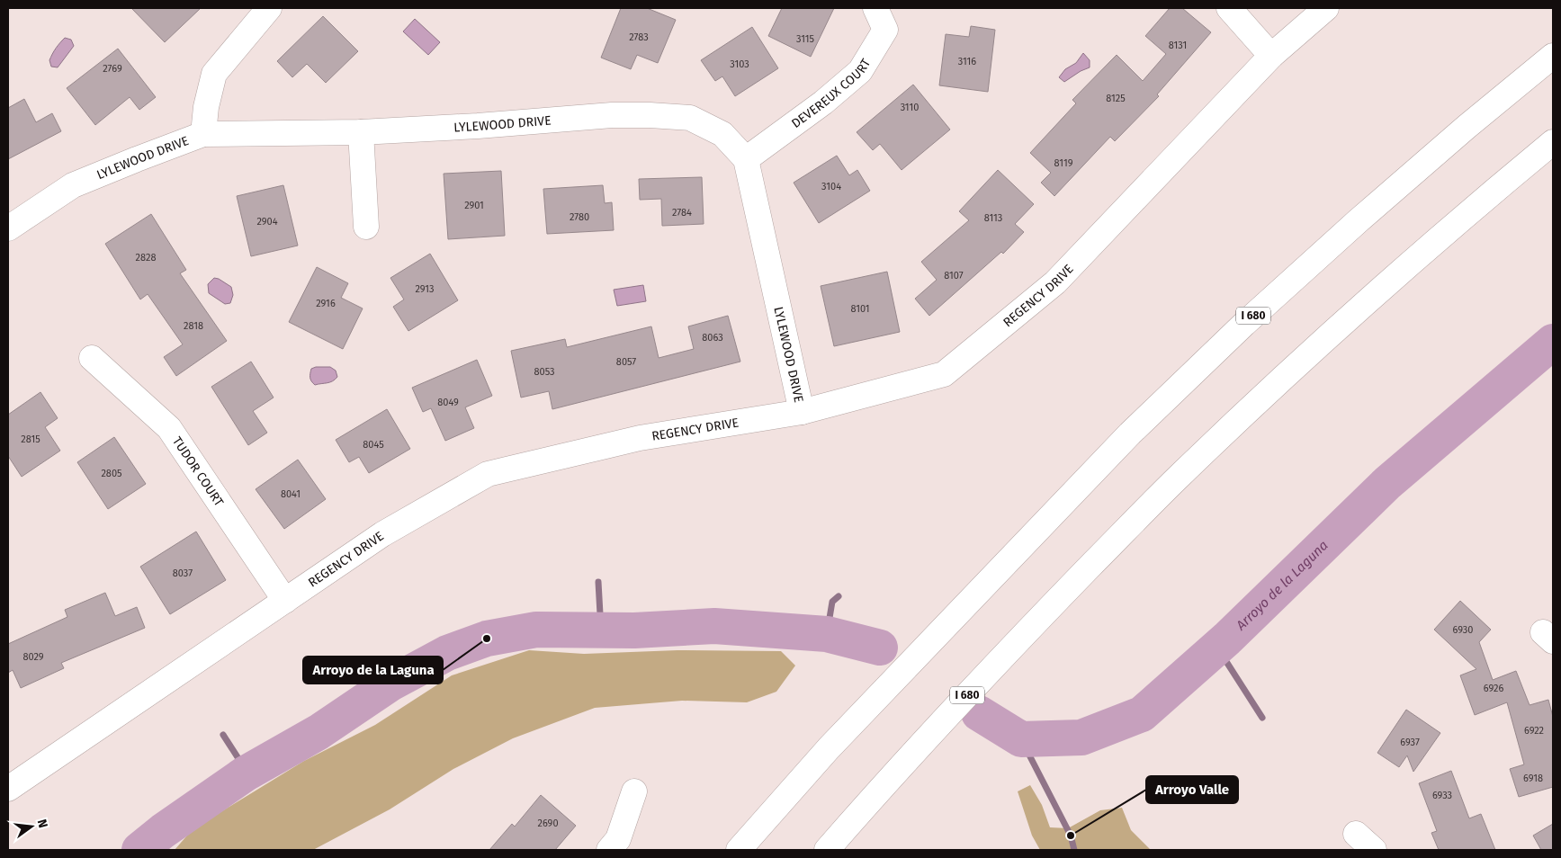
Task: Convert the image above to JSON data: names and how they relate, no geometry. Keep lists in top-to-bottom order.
{
  "streets": {
    "main road": [
      "DEVEREUX COURT",
      "LYLEWOOD DRIVE",
      "REGENCY DRIVE",
      "I 680",
      "TUDOR COURT"
    ]
  },
  "crossings": [
    ["DEVEREUX COURT", "LYLEWOOD DRIVE"],
    ["LYLEWOOD DRIVE", "REGENCY DRIVE"],
    ["REGENCY DRIVE", "TUDOR COURT"]
  ],
  "water": ["Arroyo de la Laguna"],
  "places": ["Arroyo de la Laguna", "Arroyo Valle"],
  "house_numbers": [
    "2783",
    "3115",
    "8131",
    "3116",
    "3103",
    "2769",
    "8125",
    "3110",
    "8119",
    "3104",
    "2901",
    "2784",
    "2780",
    "8113",
    "2904",
    "2828",
    "8107",
    "2913",
    "2916",
    "8101",
    "2818",
    "8063",
    "8057",
    "8053",
    "8049",
    "2815",
    "8045",
    "2805",
    "8041",
    "8037",
    "6930",
    "8029",
    "6926",
    "6922",
    "6937",
    "6918",
    "6933",
    "2690"
  ],
  "north": "right"
}
